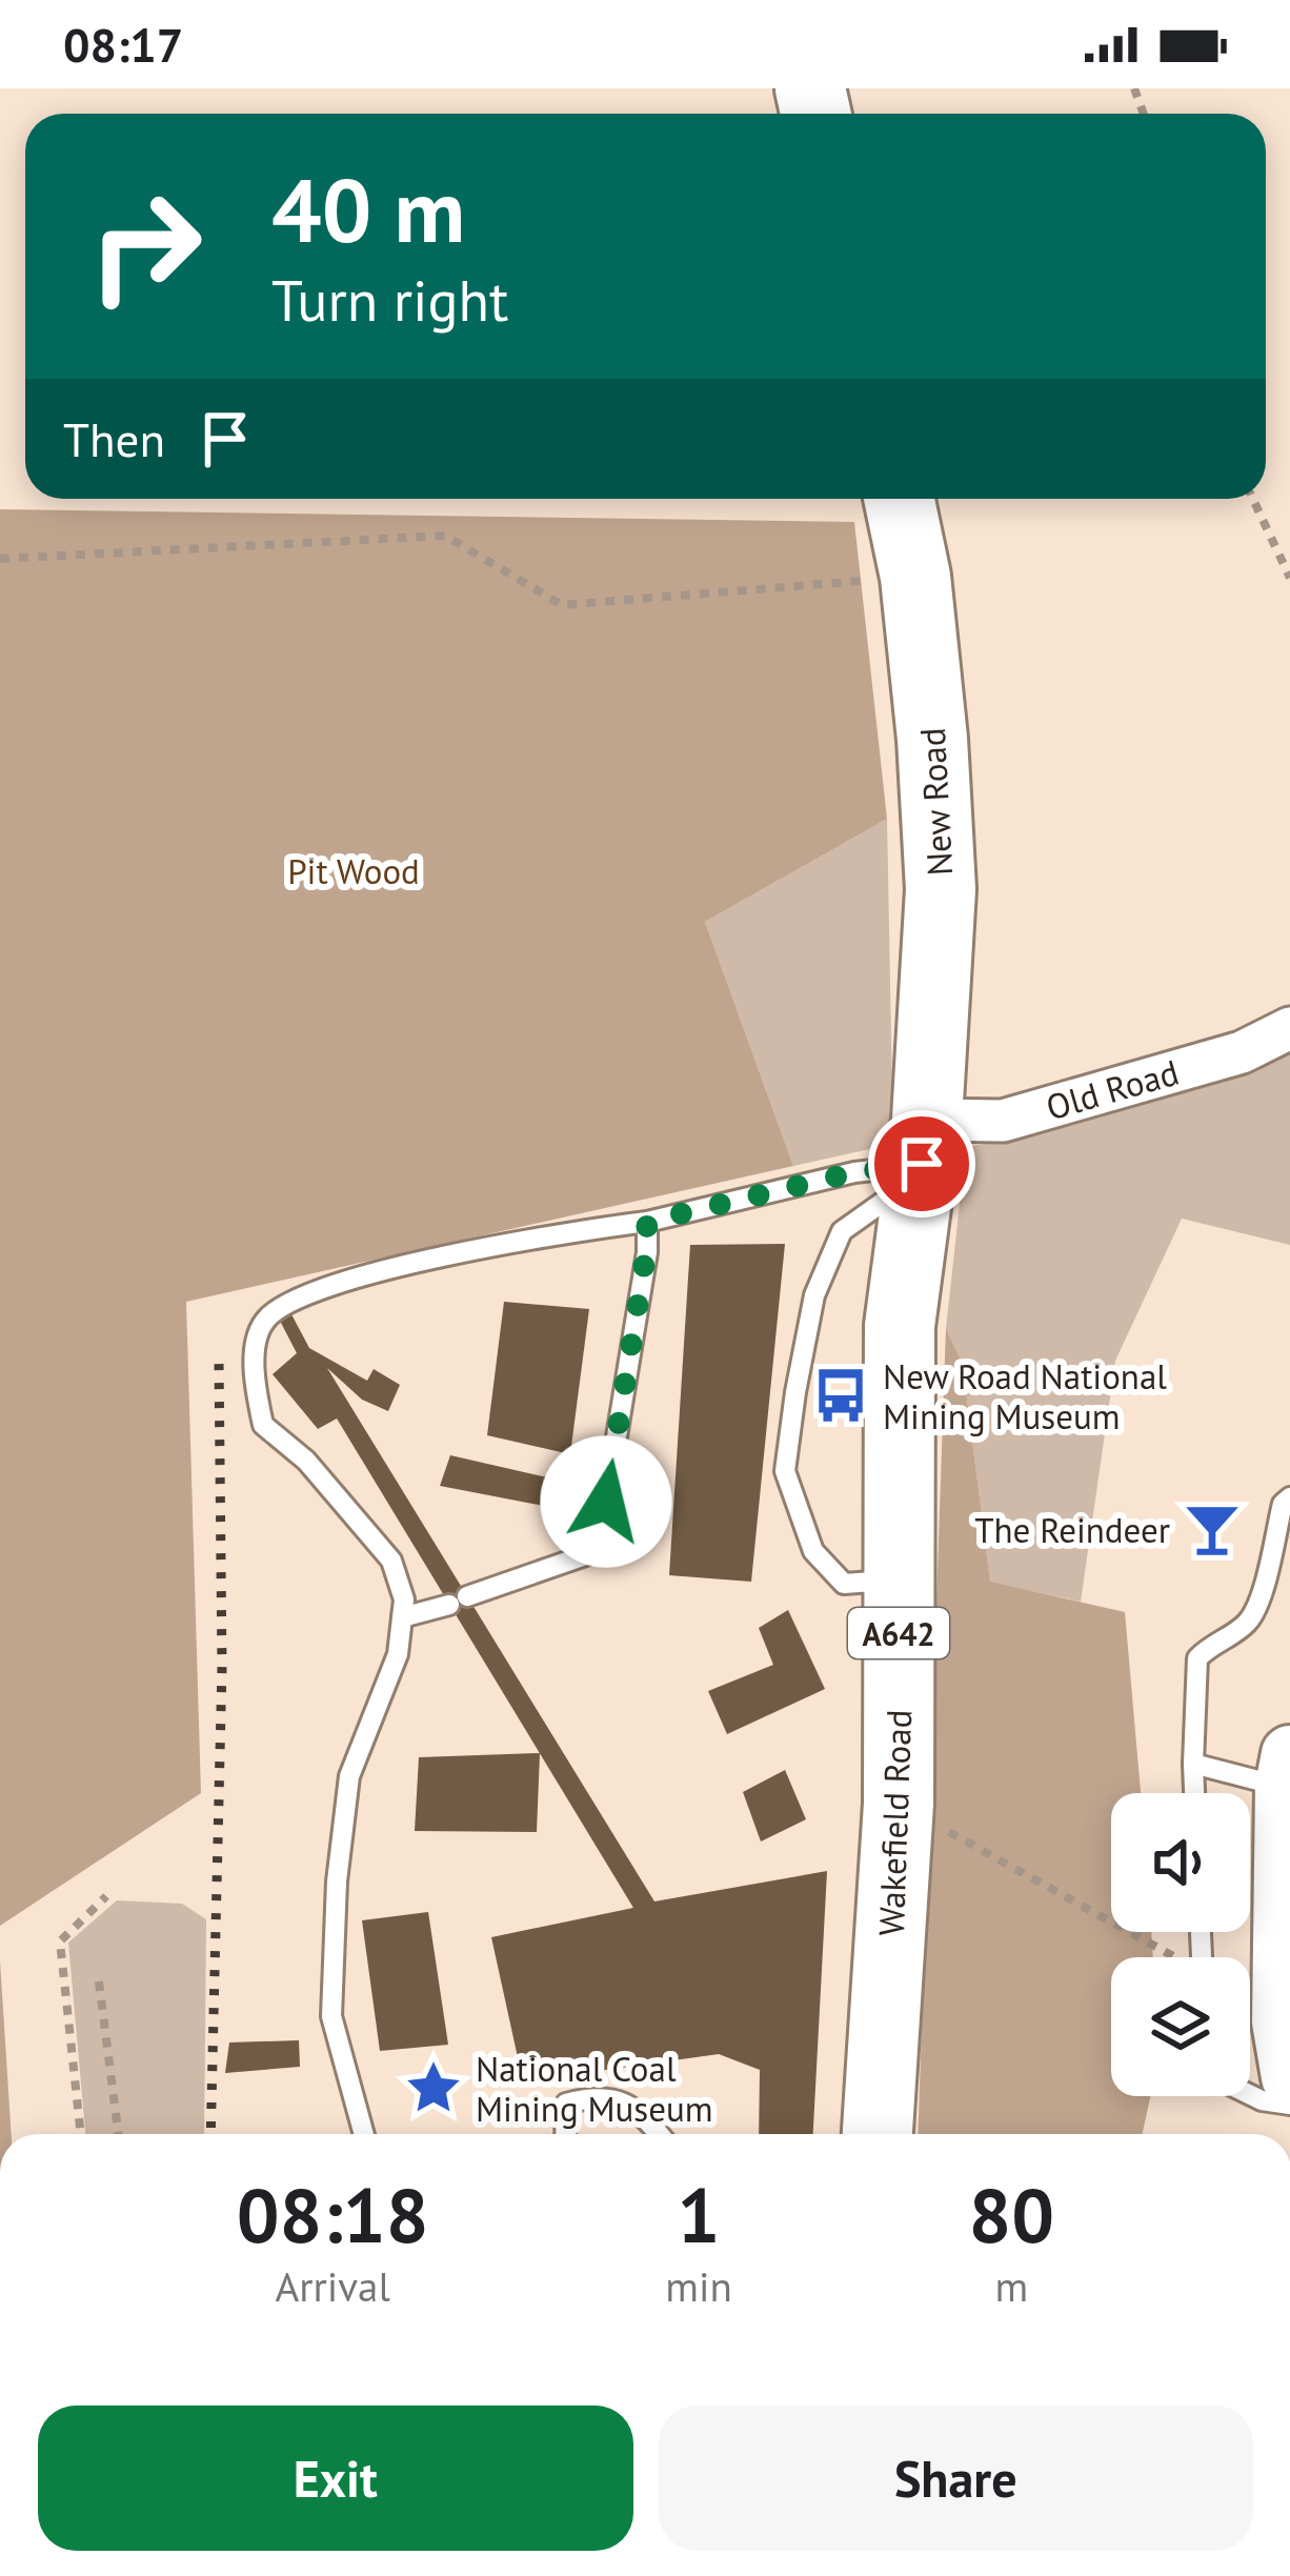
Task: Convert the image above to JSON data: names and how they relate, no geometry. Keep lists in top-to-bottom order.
{
  "streets": {
    "highway": ["New Road", "A642", "Wakefield Road"],
    "street": ["Old Road"]
  },
  "crossings": [
    ["New Road", "Old Road"],
    ["New Road", "Wakefield Road"],
    ["Old Road", "Wakefield Road"]
  ],
  "parks": ["Pit Wood"],
  "places": {
    "bus stop": ["New Road National Mining Museum"],
    "bar": ["The Reindeer"],
    "place": ["National Coal Mining Museum"]
  },
  "page": {
    "status": "08:17",
    "turn": ["40 m", "Turn right"],
    "then": "Then",
    "eta": [
      "08:18",
      "Arrival",
      "1",
      "min",
      "80",
      "m"
    ],
    "buttons": ["Exit", "Share"]
  }
}
